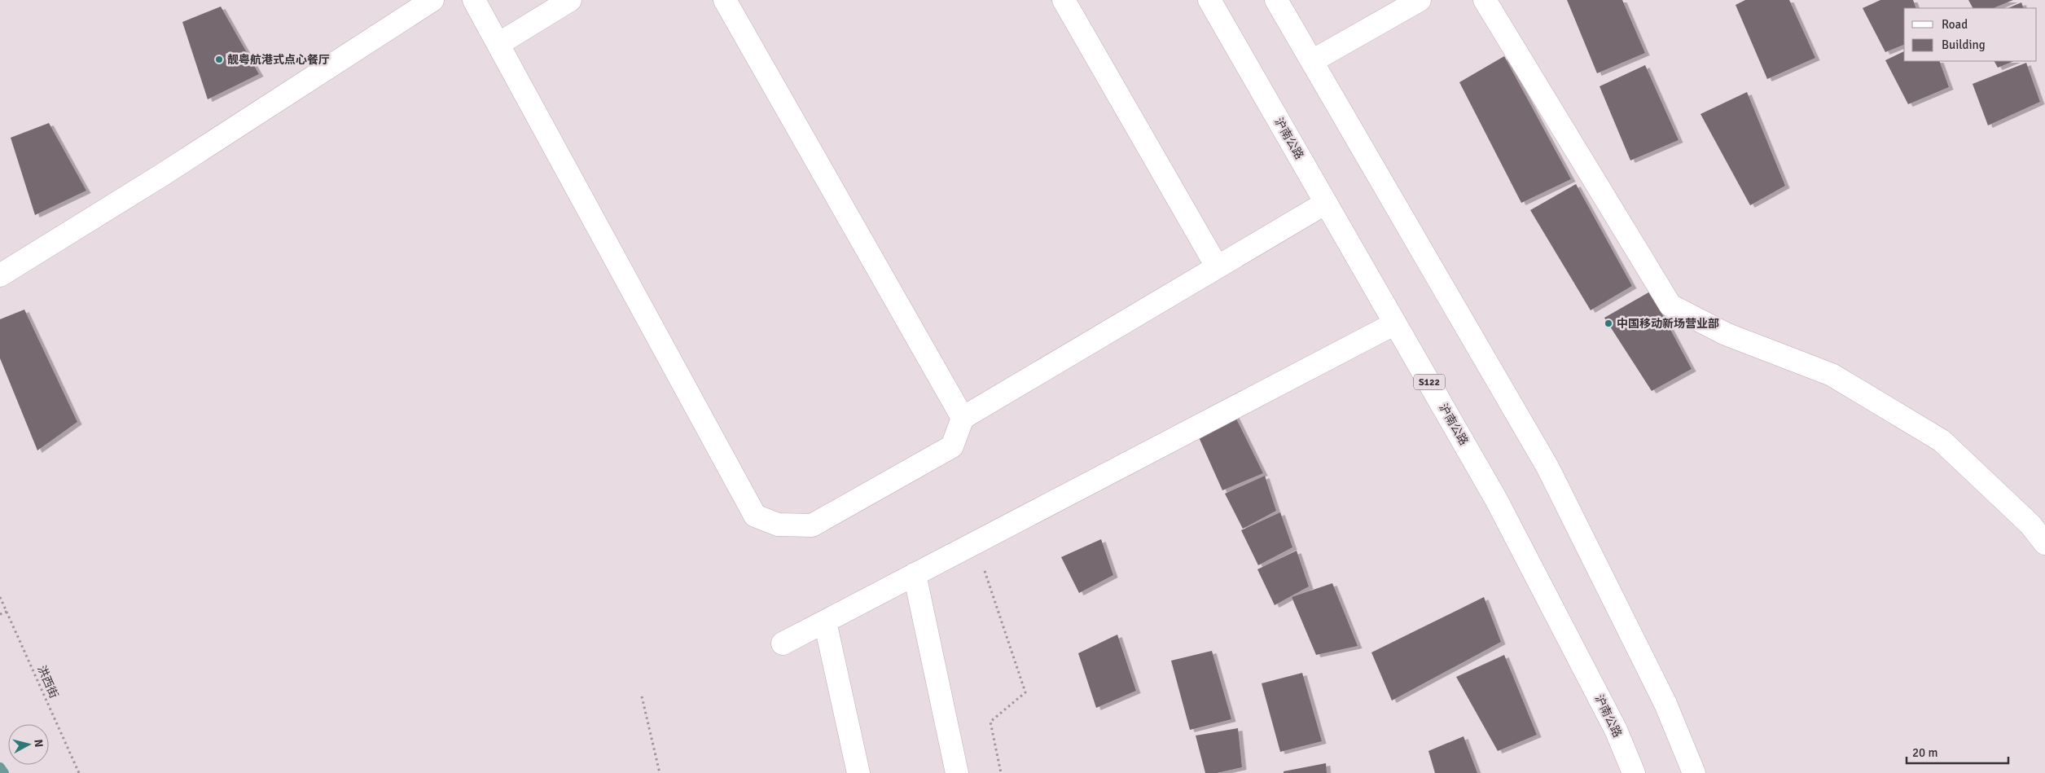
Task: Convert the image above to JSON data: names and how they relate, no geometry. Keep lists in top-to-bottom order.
{
  "streets": {
    "main road": ["沪南公路", "S122"],
    "path": ["洪西街"]
  },
  "places": ["靓粤航港式点心餐厅", "中国移动新场营业部"],
  "legend": ["Road", "Building"],
  "scale_bar": "20 m",
  "north": "right"
}
